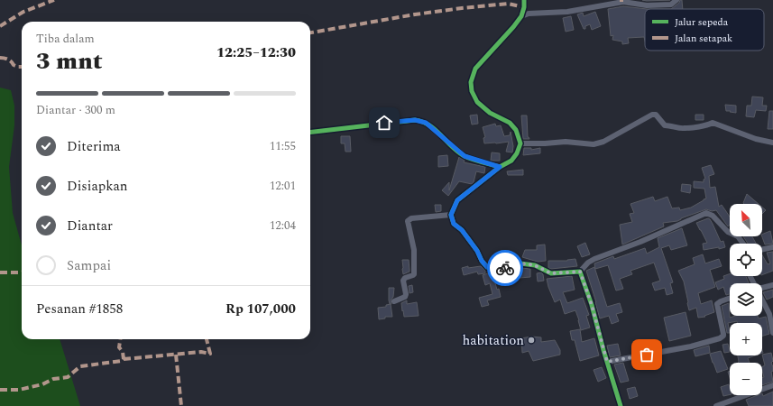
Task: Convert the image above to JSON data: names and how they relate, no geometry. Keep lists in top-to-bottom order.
{
  "places": ["habitation"],
  "legend": ["Jalur sepeda", "Jalan setapak"],
  "north": "top left",
  "page": {
    "heading": ["3 mnt", "Tiba dalam", "12:25–12:30"],
    "panel": ["Pesanan #1858", "Rp 107,000"],
    "bar": "Diantar · 300 m",
    "list": [
      ["Diterima", "11:55"],
      ["Disiapkan", "12:01"],
      ["Diantar", "12:04"],
      "Sampai"
    ],
    "map_buttons": ["+", "−"]
  }
}
